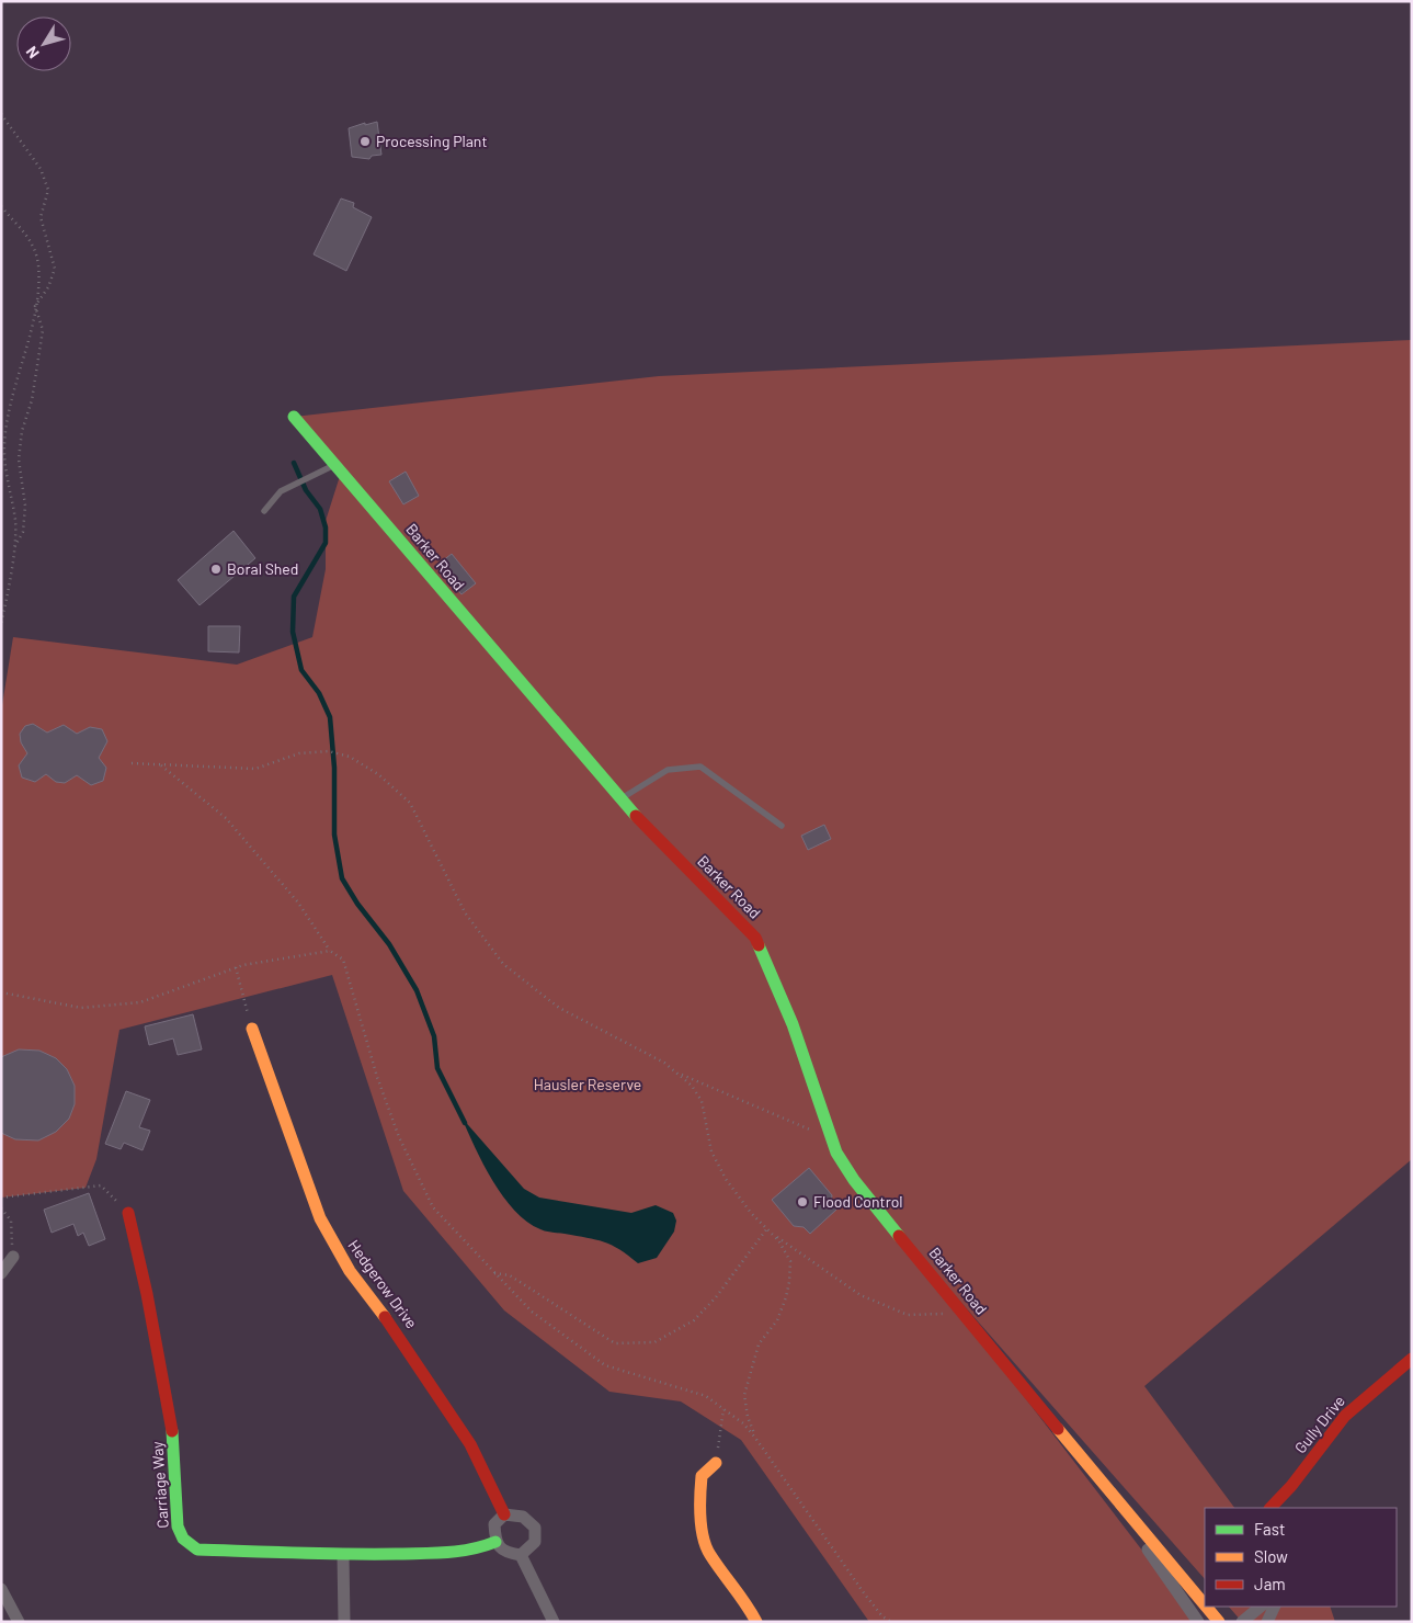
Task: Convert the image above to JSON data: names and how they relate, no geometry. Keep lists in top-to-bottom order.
{
  "streets": {
    "street": [
      "Barker Road",
      "Hedgerow Drive",
      "Gully Drive",
      "Carriage Way"
    ]
  },
  "crossings": [
    ["Hedgerow Drive", "Carriage Way"]
  ],
  "parks": ["Hausler Reserve"],
  "places": ["Processing Plant", "Boral Shed", "Flood Control"],
  "legend": ["Fast", "Slow", "Jam"],
  "north": "bottom left"
}
